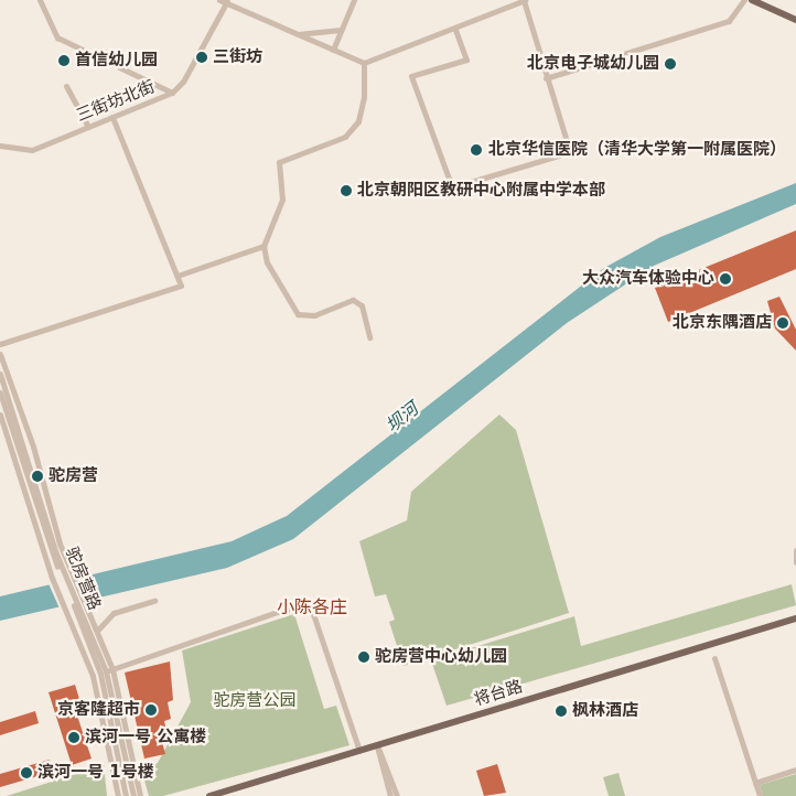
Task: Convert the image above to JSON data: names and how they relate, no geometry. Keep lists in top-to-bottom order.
{
  "streets": {
    "main road": ["将台路"],
    "street": ["三街坊北街", "驼房营路"]
  },
  "districts": ["小陈各庄"],
  "water": ["坝河"],
  "parks": ["驼房营公园"],
  "places": [
    "三街坊",
    "首信幼儿园",
    "北京电子城幼儿园",
    "北京华信医院（清华大学第一附属医院）",
    "北京朝阳区教研中心附属中学本部",
    "大众汽车体验中心",
    "北京东隅酒店",
    "驼房营",
    "驼房营中心幼儿园",
    "京客隆超市",
    "枫林酒店",
    "滨河一号 公寓楼",
    "滨河一号 1号楼"
  ]
}
